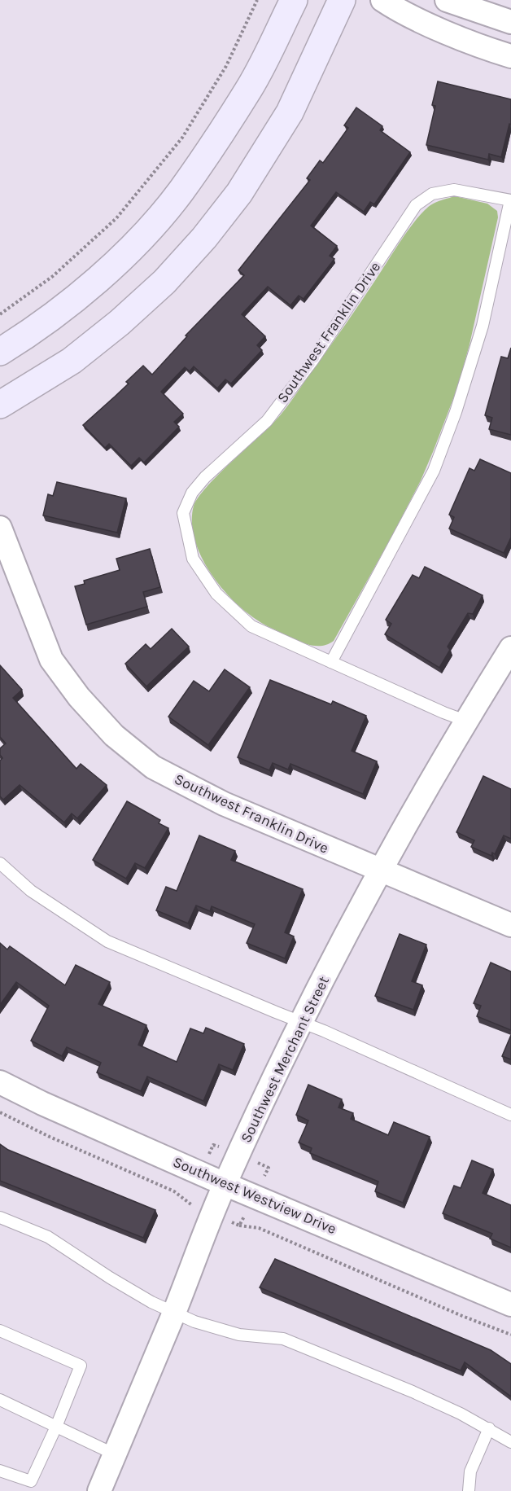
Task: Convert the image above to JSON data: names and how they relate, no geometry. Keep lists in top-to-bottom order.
{
  "streets": {
    "street": ["Southwest Franklin Drive", "Southwest Merchant Street", "Southwest Westview Drive"]
  },
  "crossings": [
    ["Southwest Franklin Drive", "Southwest Merchant Street"],
    ["Southwest Merchant Street", "Southwest Westview Drive"]
  ]
}
